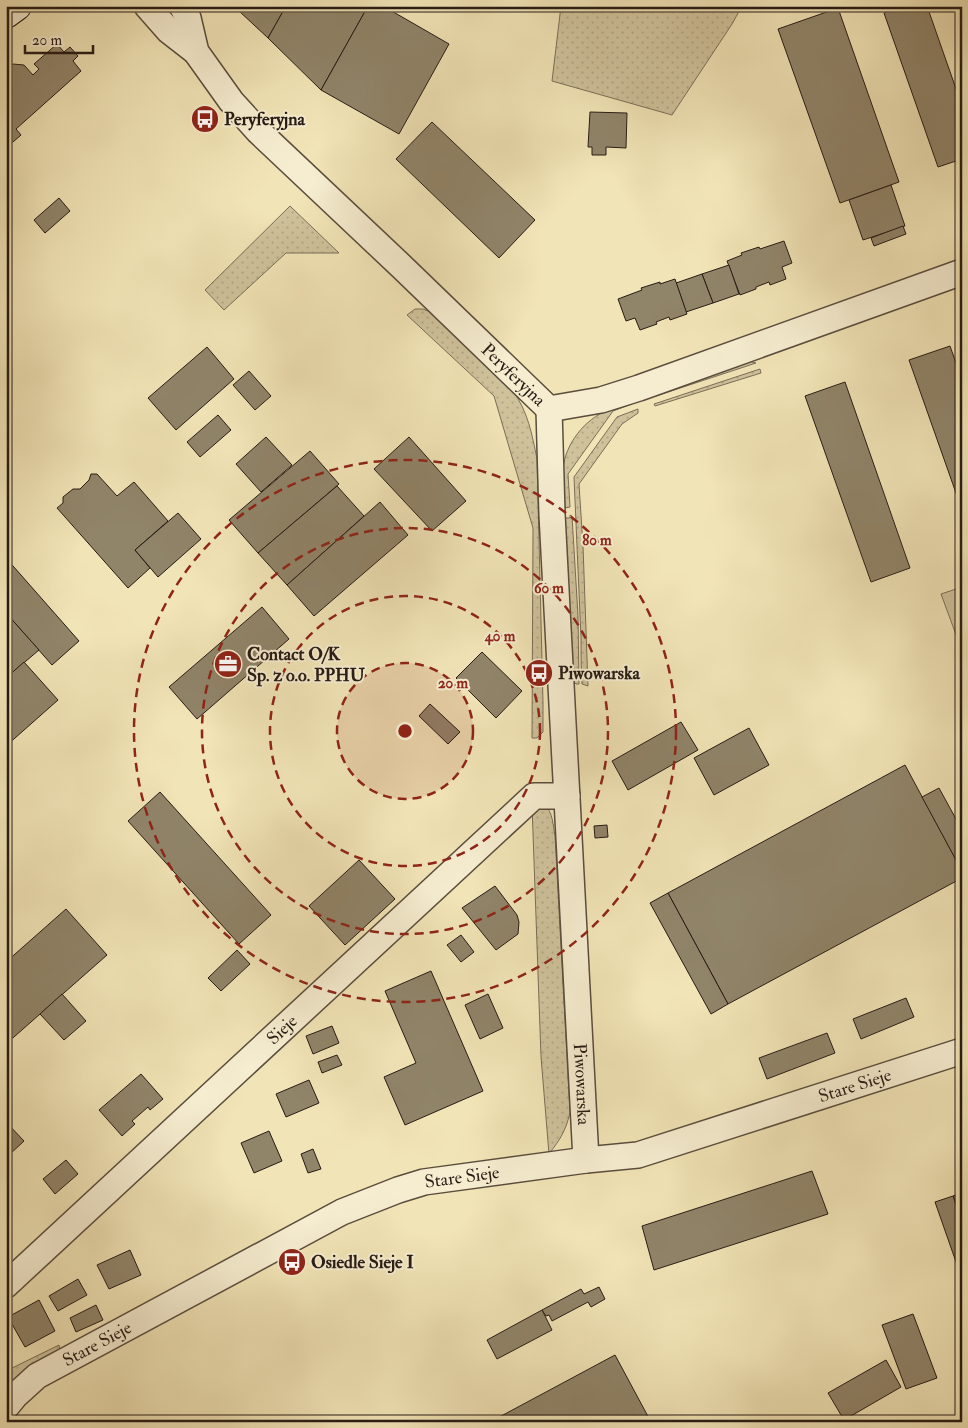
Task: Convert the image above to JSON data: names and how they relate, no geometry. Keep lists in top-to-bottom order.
{
  "streets": {
    "street": [
      "Peryferyjna",
      "Sieje",
      "Piwowarska",
      "Stare Sieje"
    ]
  },
  "crossings": [
    ["Peryferyjna", "Piwowarska"],
    ["Sieje", "Piwowarska"],
    ["Piwowarska", "Stare Sieje"]
  ],
  "places": {
    "bus stop": ["Peryferyjna", "Piwowarska", "Osiedle Sieje I"],
    "office": ["Contact O/K Sp. z o.o. PPHU"]
  },
  "scale_bar": "20 m",
  "rings": [
    "80 m",
    "60 m",
    "40 m",
    "20 m"
  ]
}
